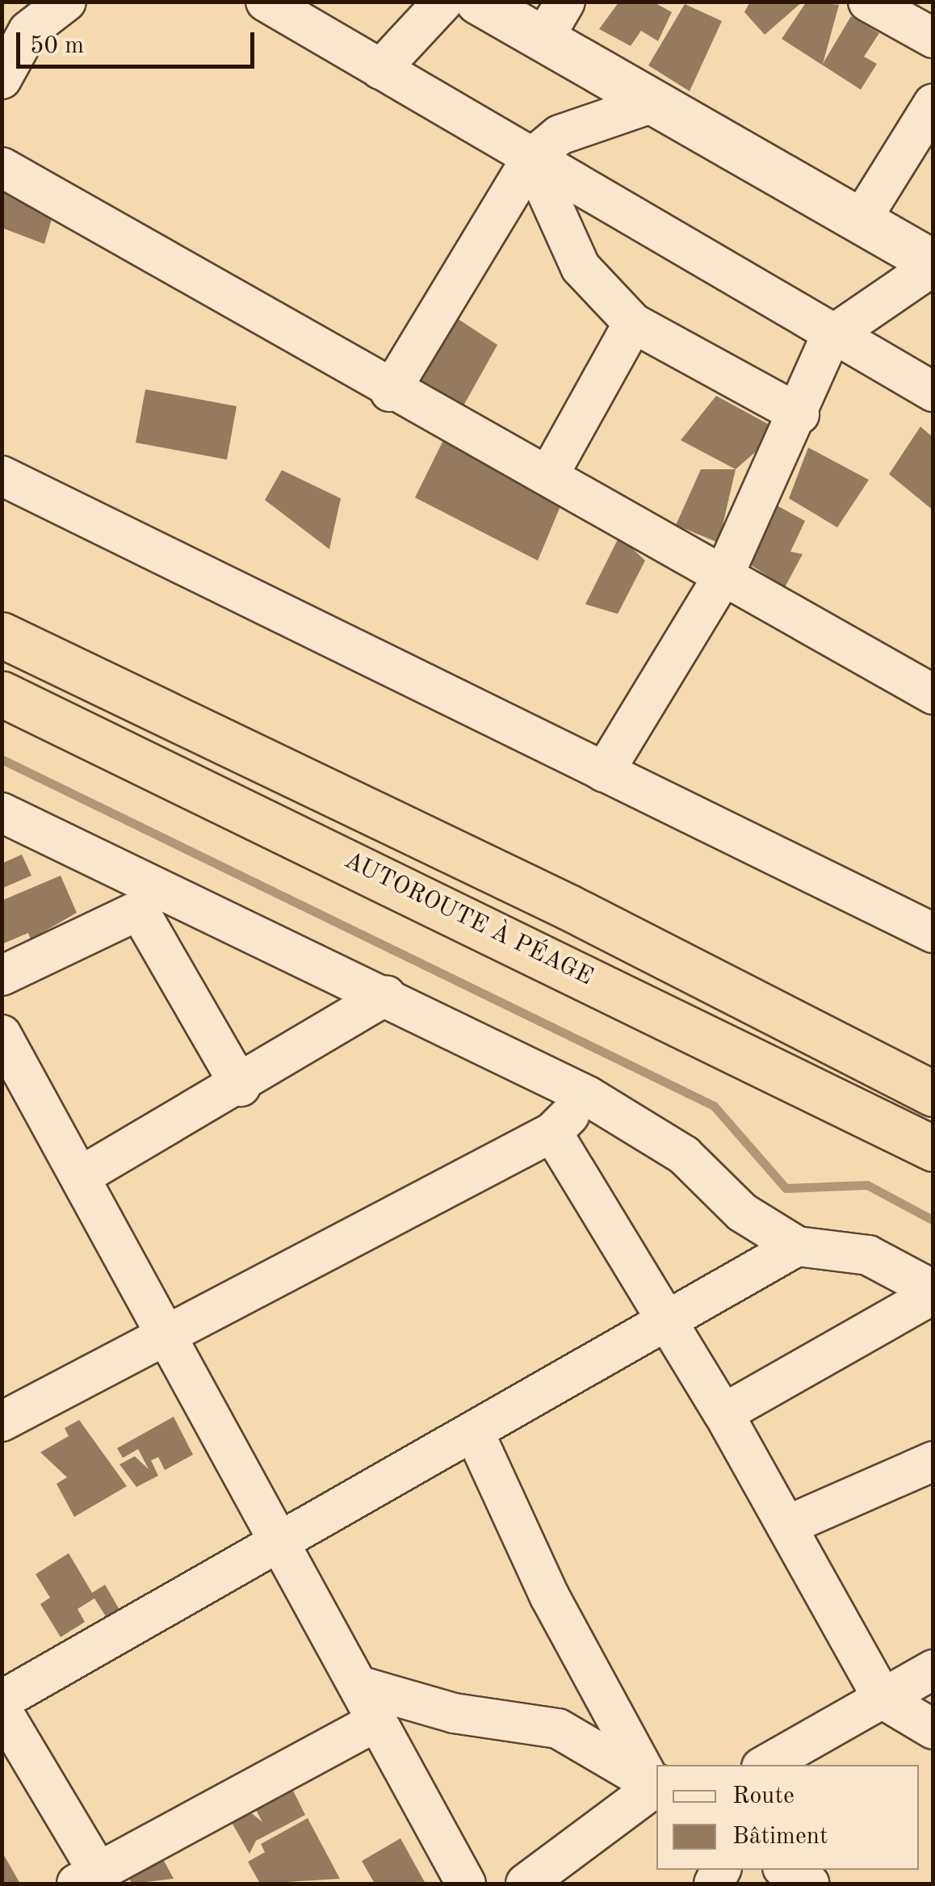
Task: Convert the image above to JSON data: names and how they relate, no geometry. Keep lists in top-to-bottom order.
{
  "streets": {
    "highway": ["AUTOROUTE À PÉAGE"]
  },
  "legend": ["Route", "Bâtiment"],
  "scale_bar": "50 m"
}
